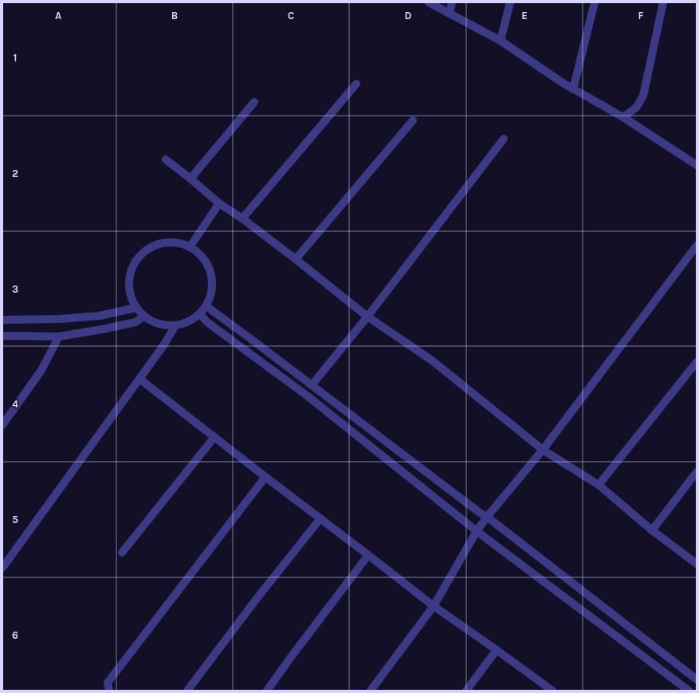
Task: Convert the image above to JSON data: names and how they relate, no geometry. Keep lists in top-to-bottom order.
{
  "grid": {
    "columns": [
      "A",
      "B",
      "C",
      "D",
      "E",
      "F"
    ],
    "rows": [
      "1",
      "2",
      "3",
      "4",
      "5",
      "6"
    ]
  }
}
